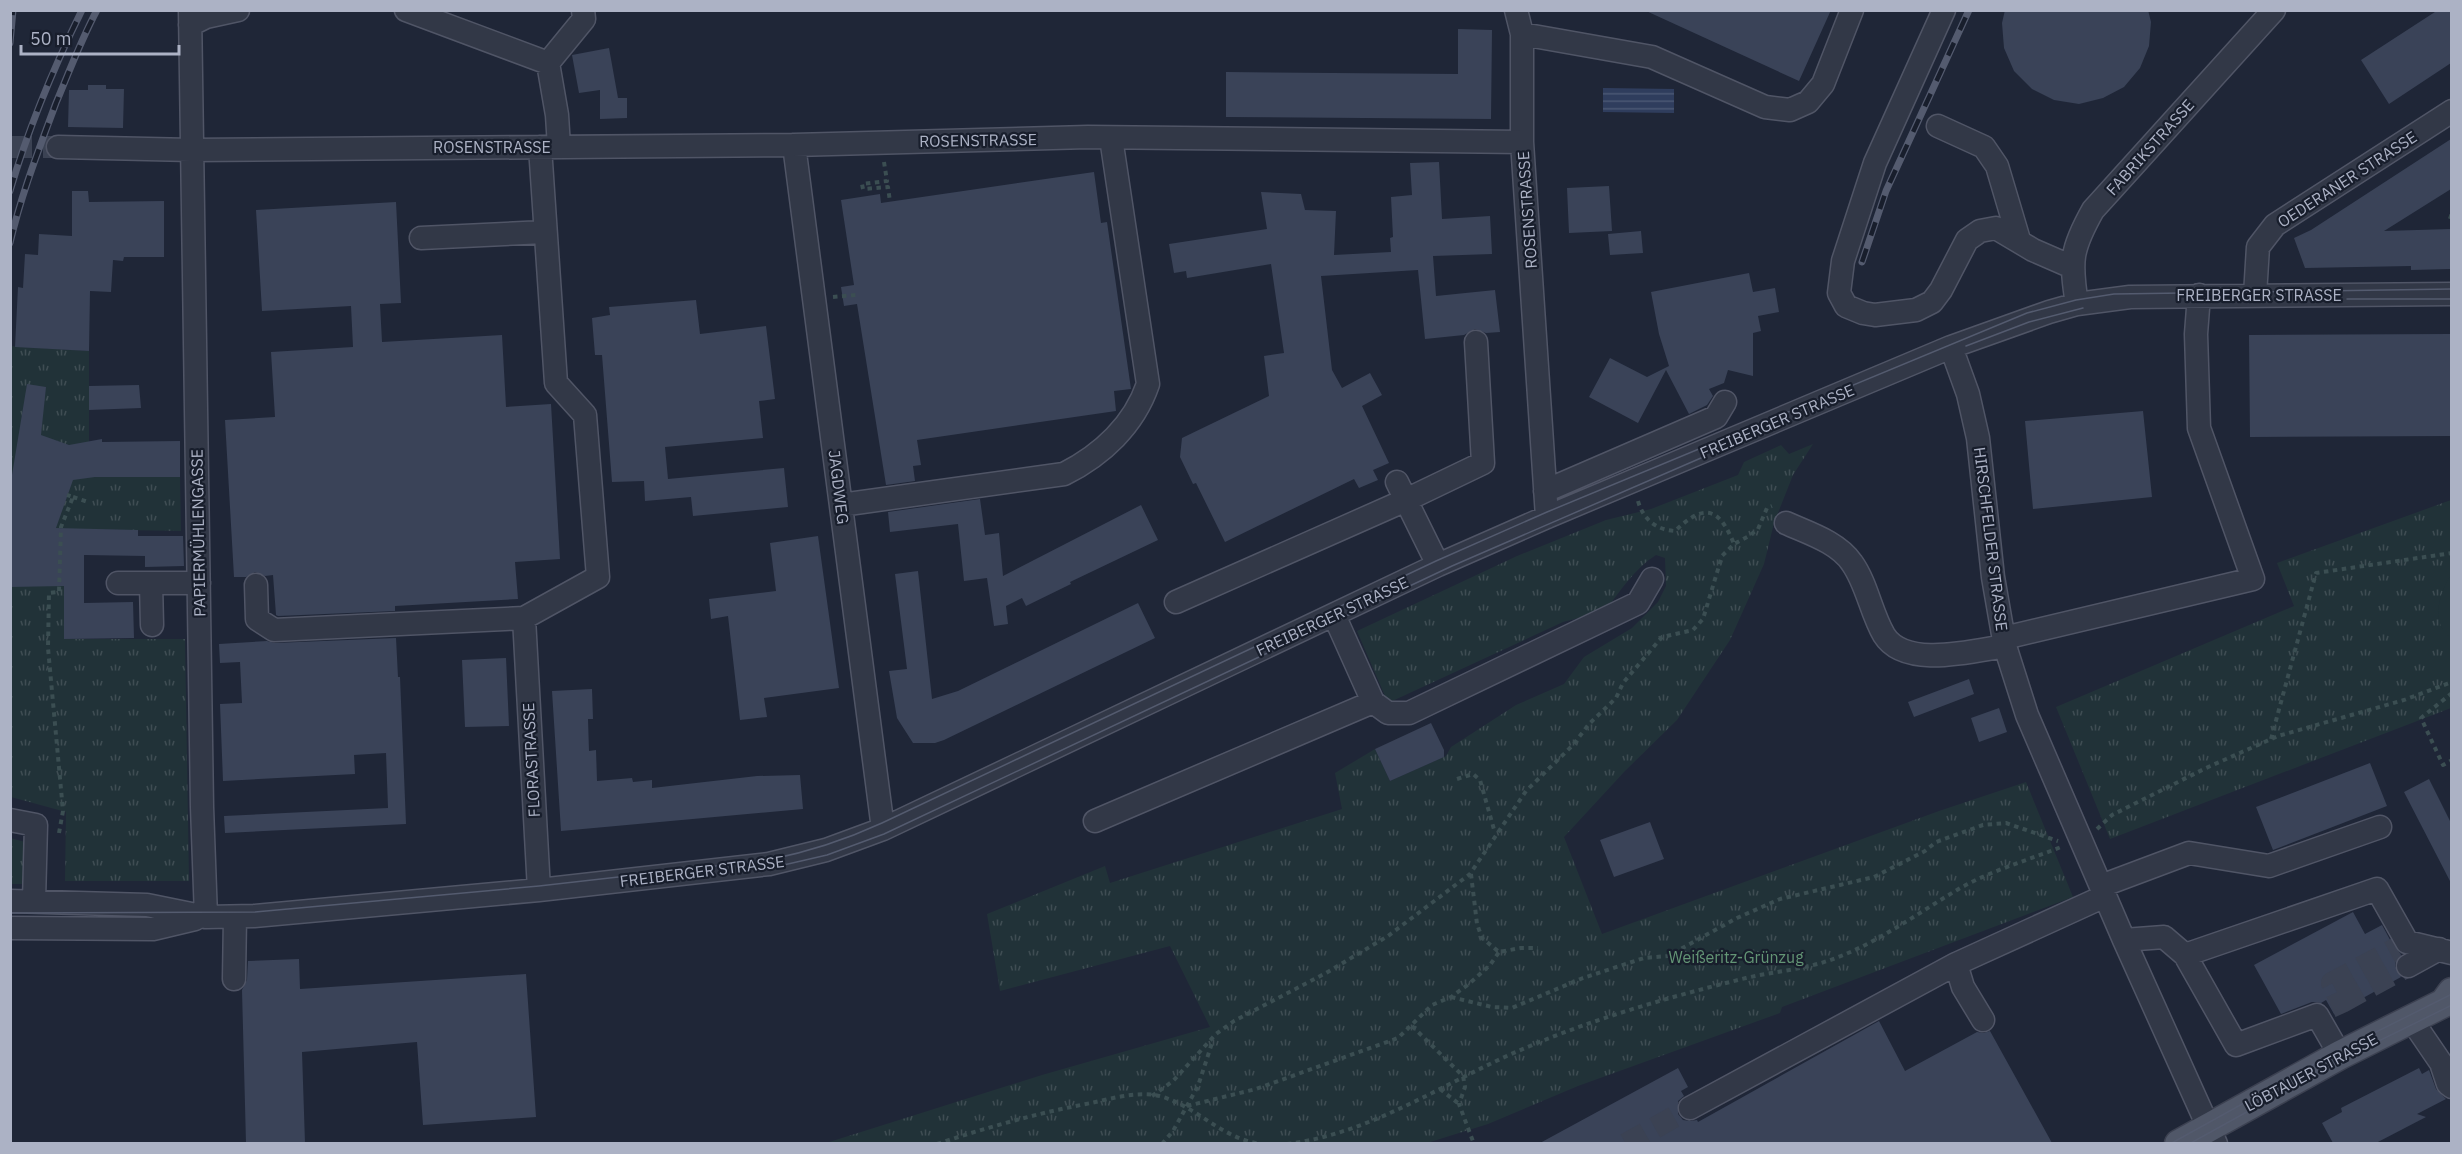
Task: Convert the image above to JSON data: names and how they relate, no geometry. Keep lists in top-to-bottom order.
{
  "streets": {
    "main road": ["LÖBTAUER STRASSE"],
    "street": [
      "ROSENSTRASSE",
      "FABRIKSTRASSE",
      "OEDERANER STRASSE",
      "FREIBERGER STRASSE",
      "JAGDWEG",
      "PAPIERMÜHLENGASSE",
      "HIRSCHFELDER STRASSE",
      "FLORASTRASSE"
    ]
  },
  "crossings": [
    ["ROSENSTRASSE", "FREIBERGER STRASSE"],
    ["ROSENSTRASSE", "JAGDWEG"],
    ["ROSENSTRASSE", "PAPIERMÜHLENGASSE"],
    ["FABRIKSTRASSE", "FREIBERGER STRASSE"],
    ["OEDERANER STRASSE", "FREIBERGER STRASSE"],
    ["FREIBERGER STRASSE", "JAGDWEG"],
    ["FREIBERGER STRASSE", "PAPIERMÜHLENGASSE"],
    ["FREIBERGER STRASSE", "HIRSCHFELDER STRASSE"],
    ["FREIBERGER STRASSE", "FLORASTRASSE"],
    ["HIRSCHFELDER STRASSE", "LÖBTAUER STRASSE"]
  ],
  "parks": ["Weißeritz-Grünzug"],
  "scale_bar": "50 m"
}
